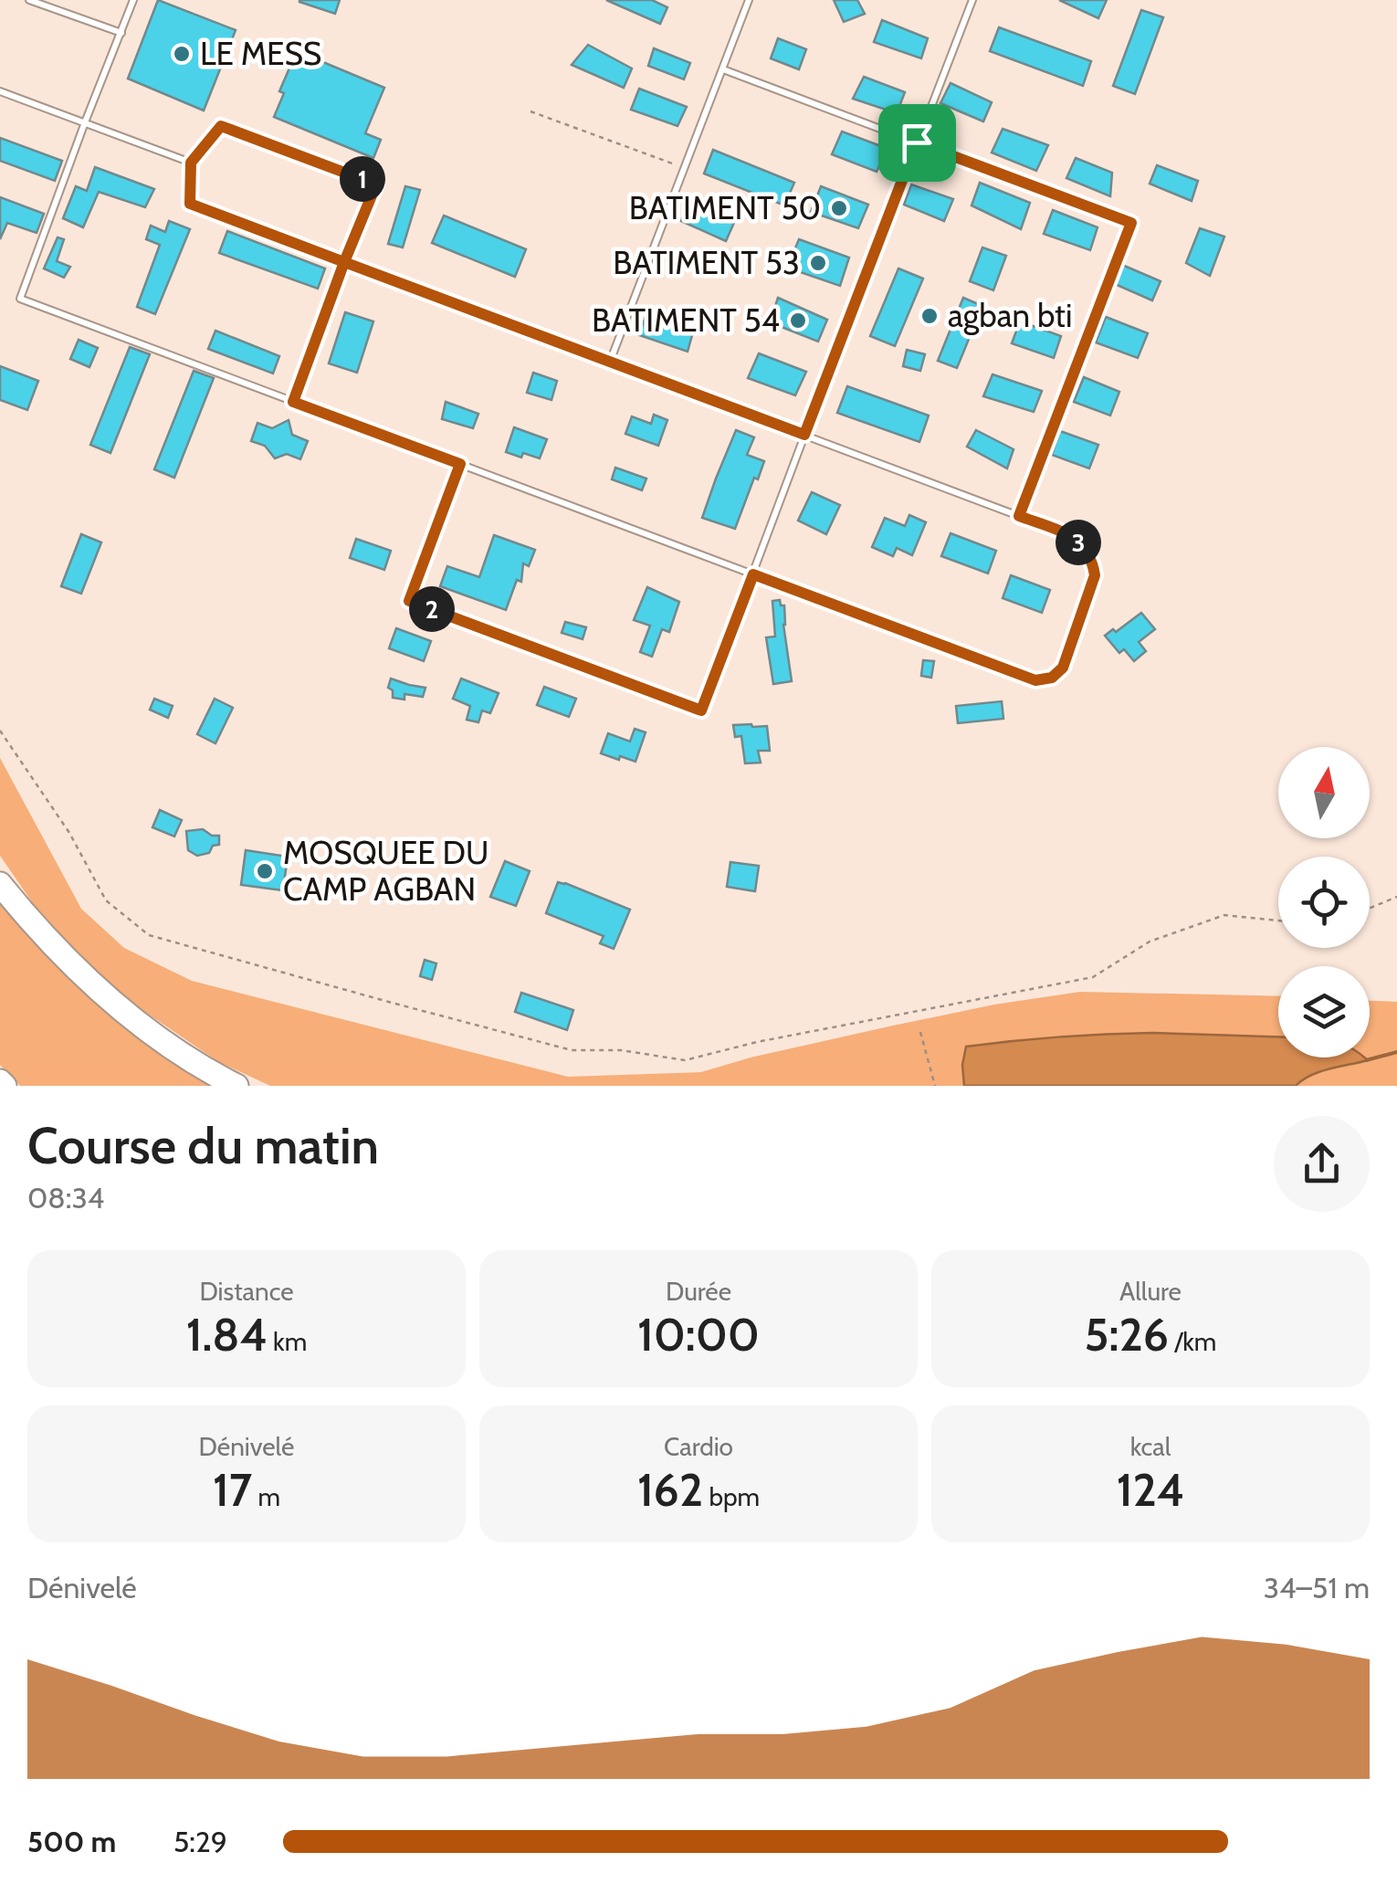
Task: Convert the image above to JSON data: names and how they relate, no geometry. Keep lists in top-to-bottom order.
{
  "places": [
    "LE MESS",
    "BATIMENT 50",
    "BATIMENT 53",
    "agban bti",
    "BATIMENT 54",
    "MOSQUEE DU CAMP AGBAN"
  ],
  "north": "top",
  "page": {
    "pins": ["1", "3", "2"],
    "heading": ["Course du matin", "08:34"],
    "stats": [
      ["Distance", "1.84 km"],
      ["Durée", "10:00"],
      ["Allure", "5:26 /km"],
      ["Dénivelé", "17 m"],
      ["Cardio", "162 bpm"],
      ["kcal", "124"]
    ],
    "chart": ["Dénivelé", "34–51 m"],
    "list": [
      {
        "name": "500 m",
        "note": "5:29"
      }
    ]
  }
}
